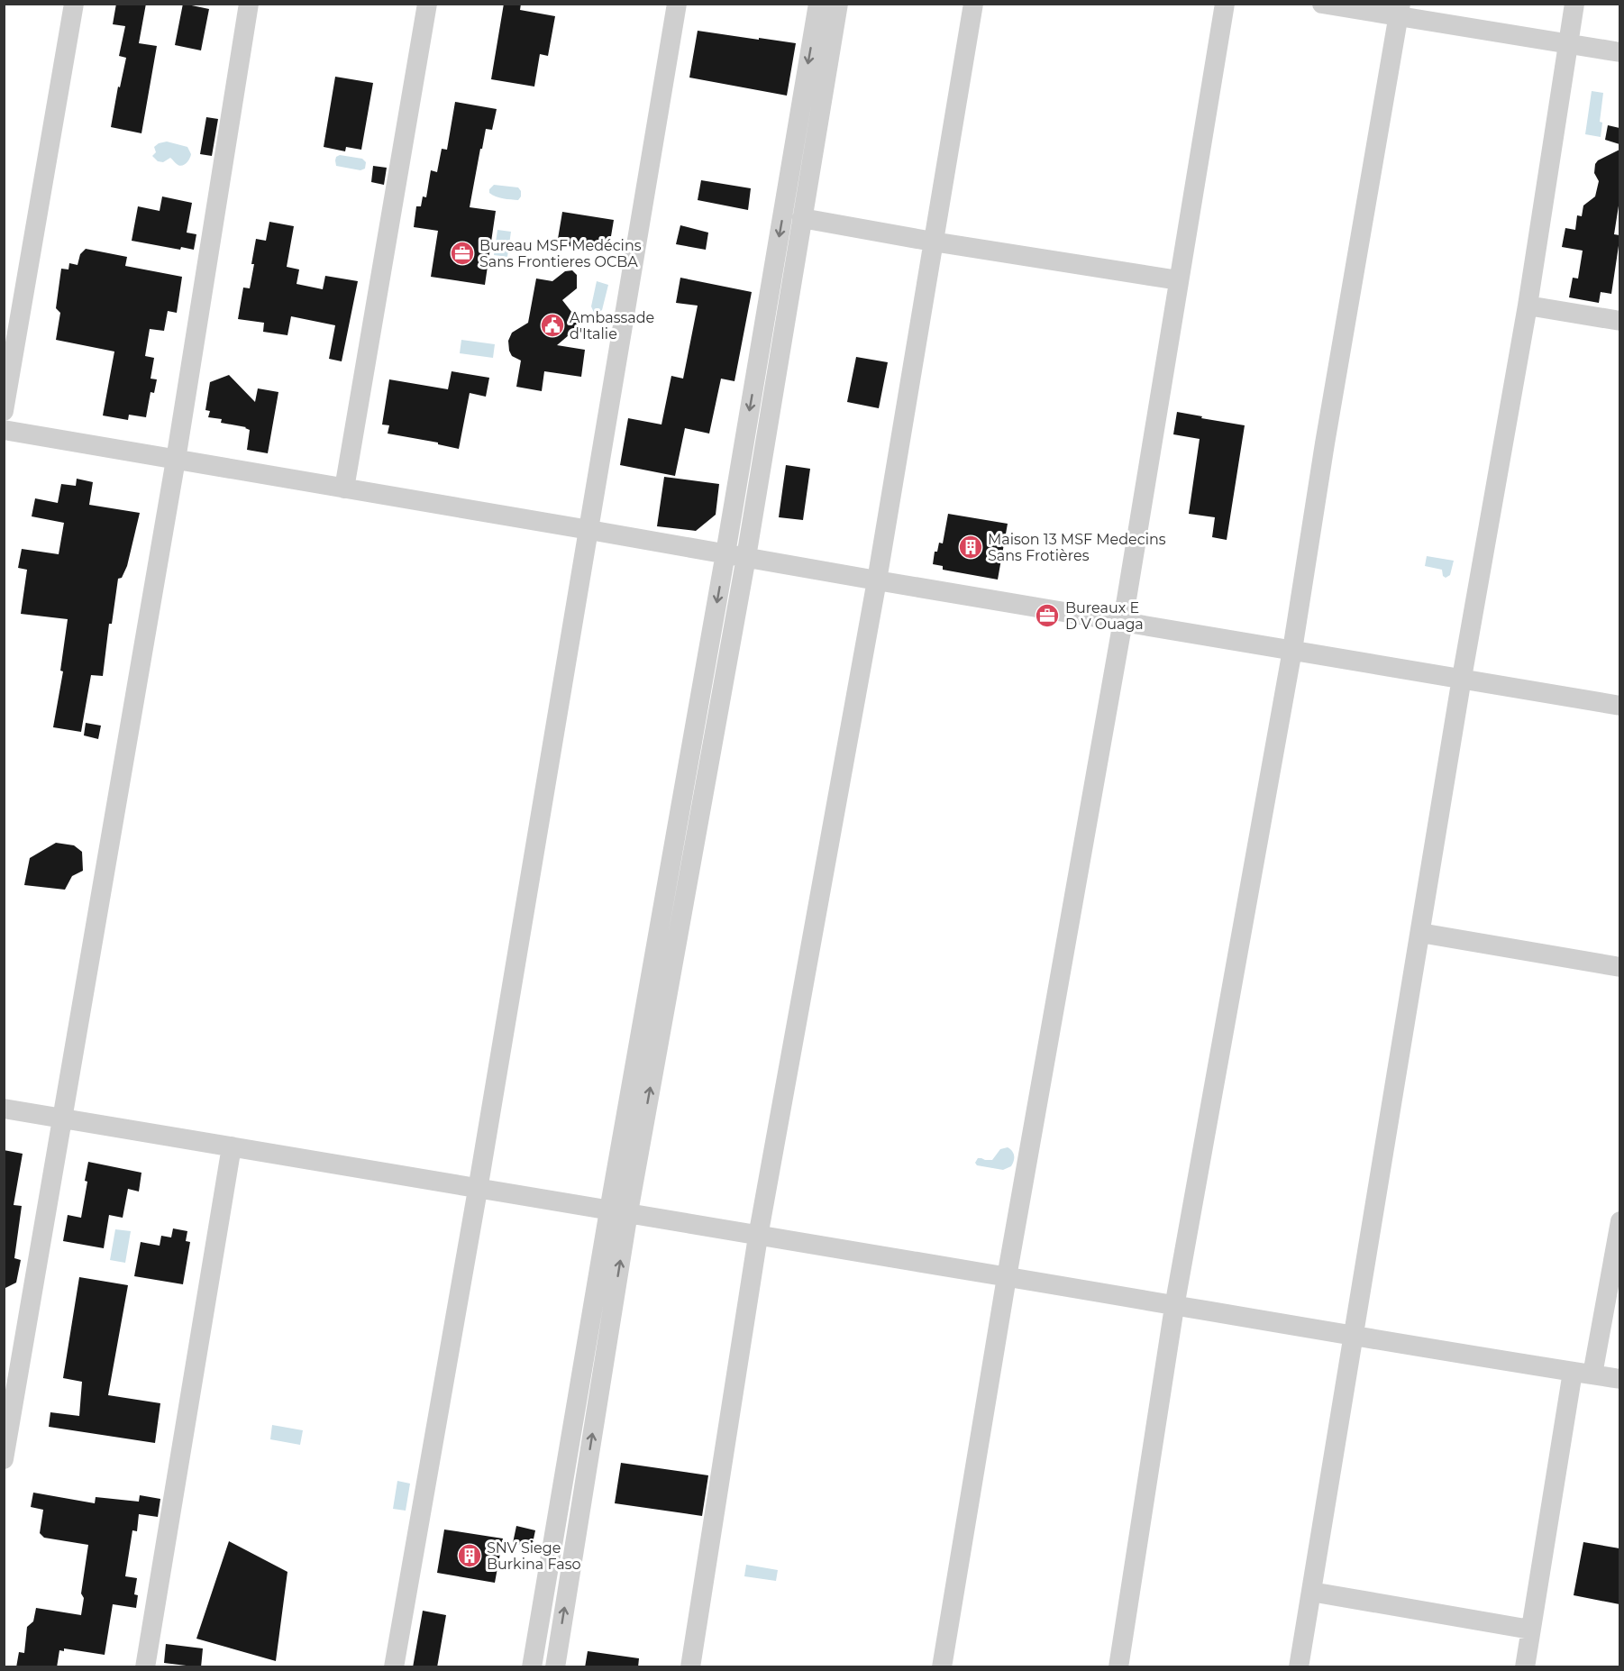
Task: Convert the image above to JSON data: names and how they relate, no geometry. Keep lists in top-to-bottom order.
{
  "places": {
    "office": ["Bureau MSF Medécins Sans Frontieres OCBA", "Bureaux E D V Ouaga"],
    "public building": ["Ambassade d'Italie"],
    "building": ["Maison 13 MSF Medecins Sans Frotières", "SNV Siege Burkina Faso"]
  }
}
